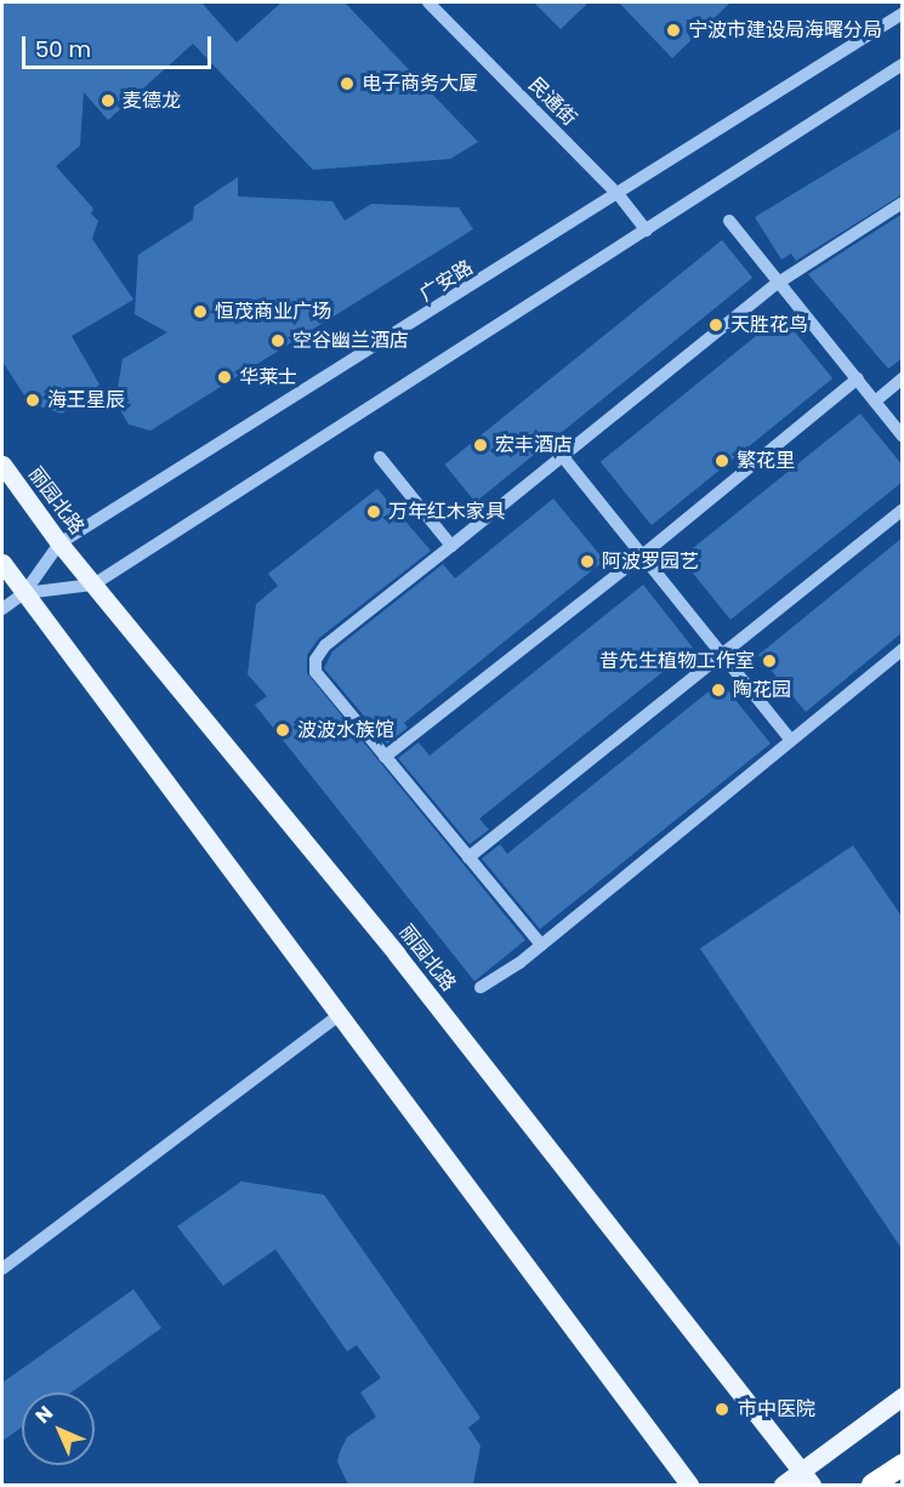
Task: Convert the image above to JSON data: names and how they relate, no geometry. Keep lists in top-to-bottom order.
{
  "streets": {
    "main road": ["丽园北路"],
    "street": ["民通街", "广安路"]
  },
  "crossings": [
    ["民通街", "广安路"],
    ["广安路", "丽园北路"]
  ],
  "places": [
    "宁波市建设局海曙分局",
    "电子商务大厦",
    "麦德龙",
    "恒茂商业广场",
    "天胜花鸟",
    "空谷幽兰酒店",
    "华莱士",
    "海王星辰",
    "宏丰酒店",
    "繁花里",
    "万年红木家具",
    "阿波罗园艺",
    "昔先生植物工作室",
    "陶花园",
    "波波水族馆",
    "市中医院"
  ],
  "scale_bar": "50 m",
  "north": "top left"
}
